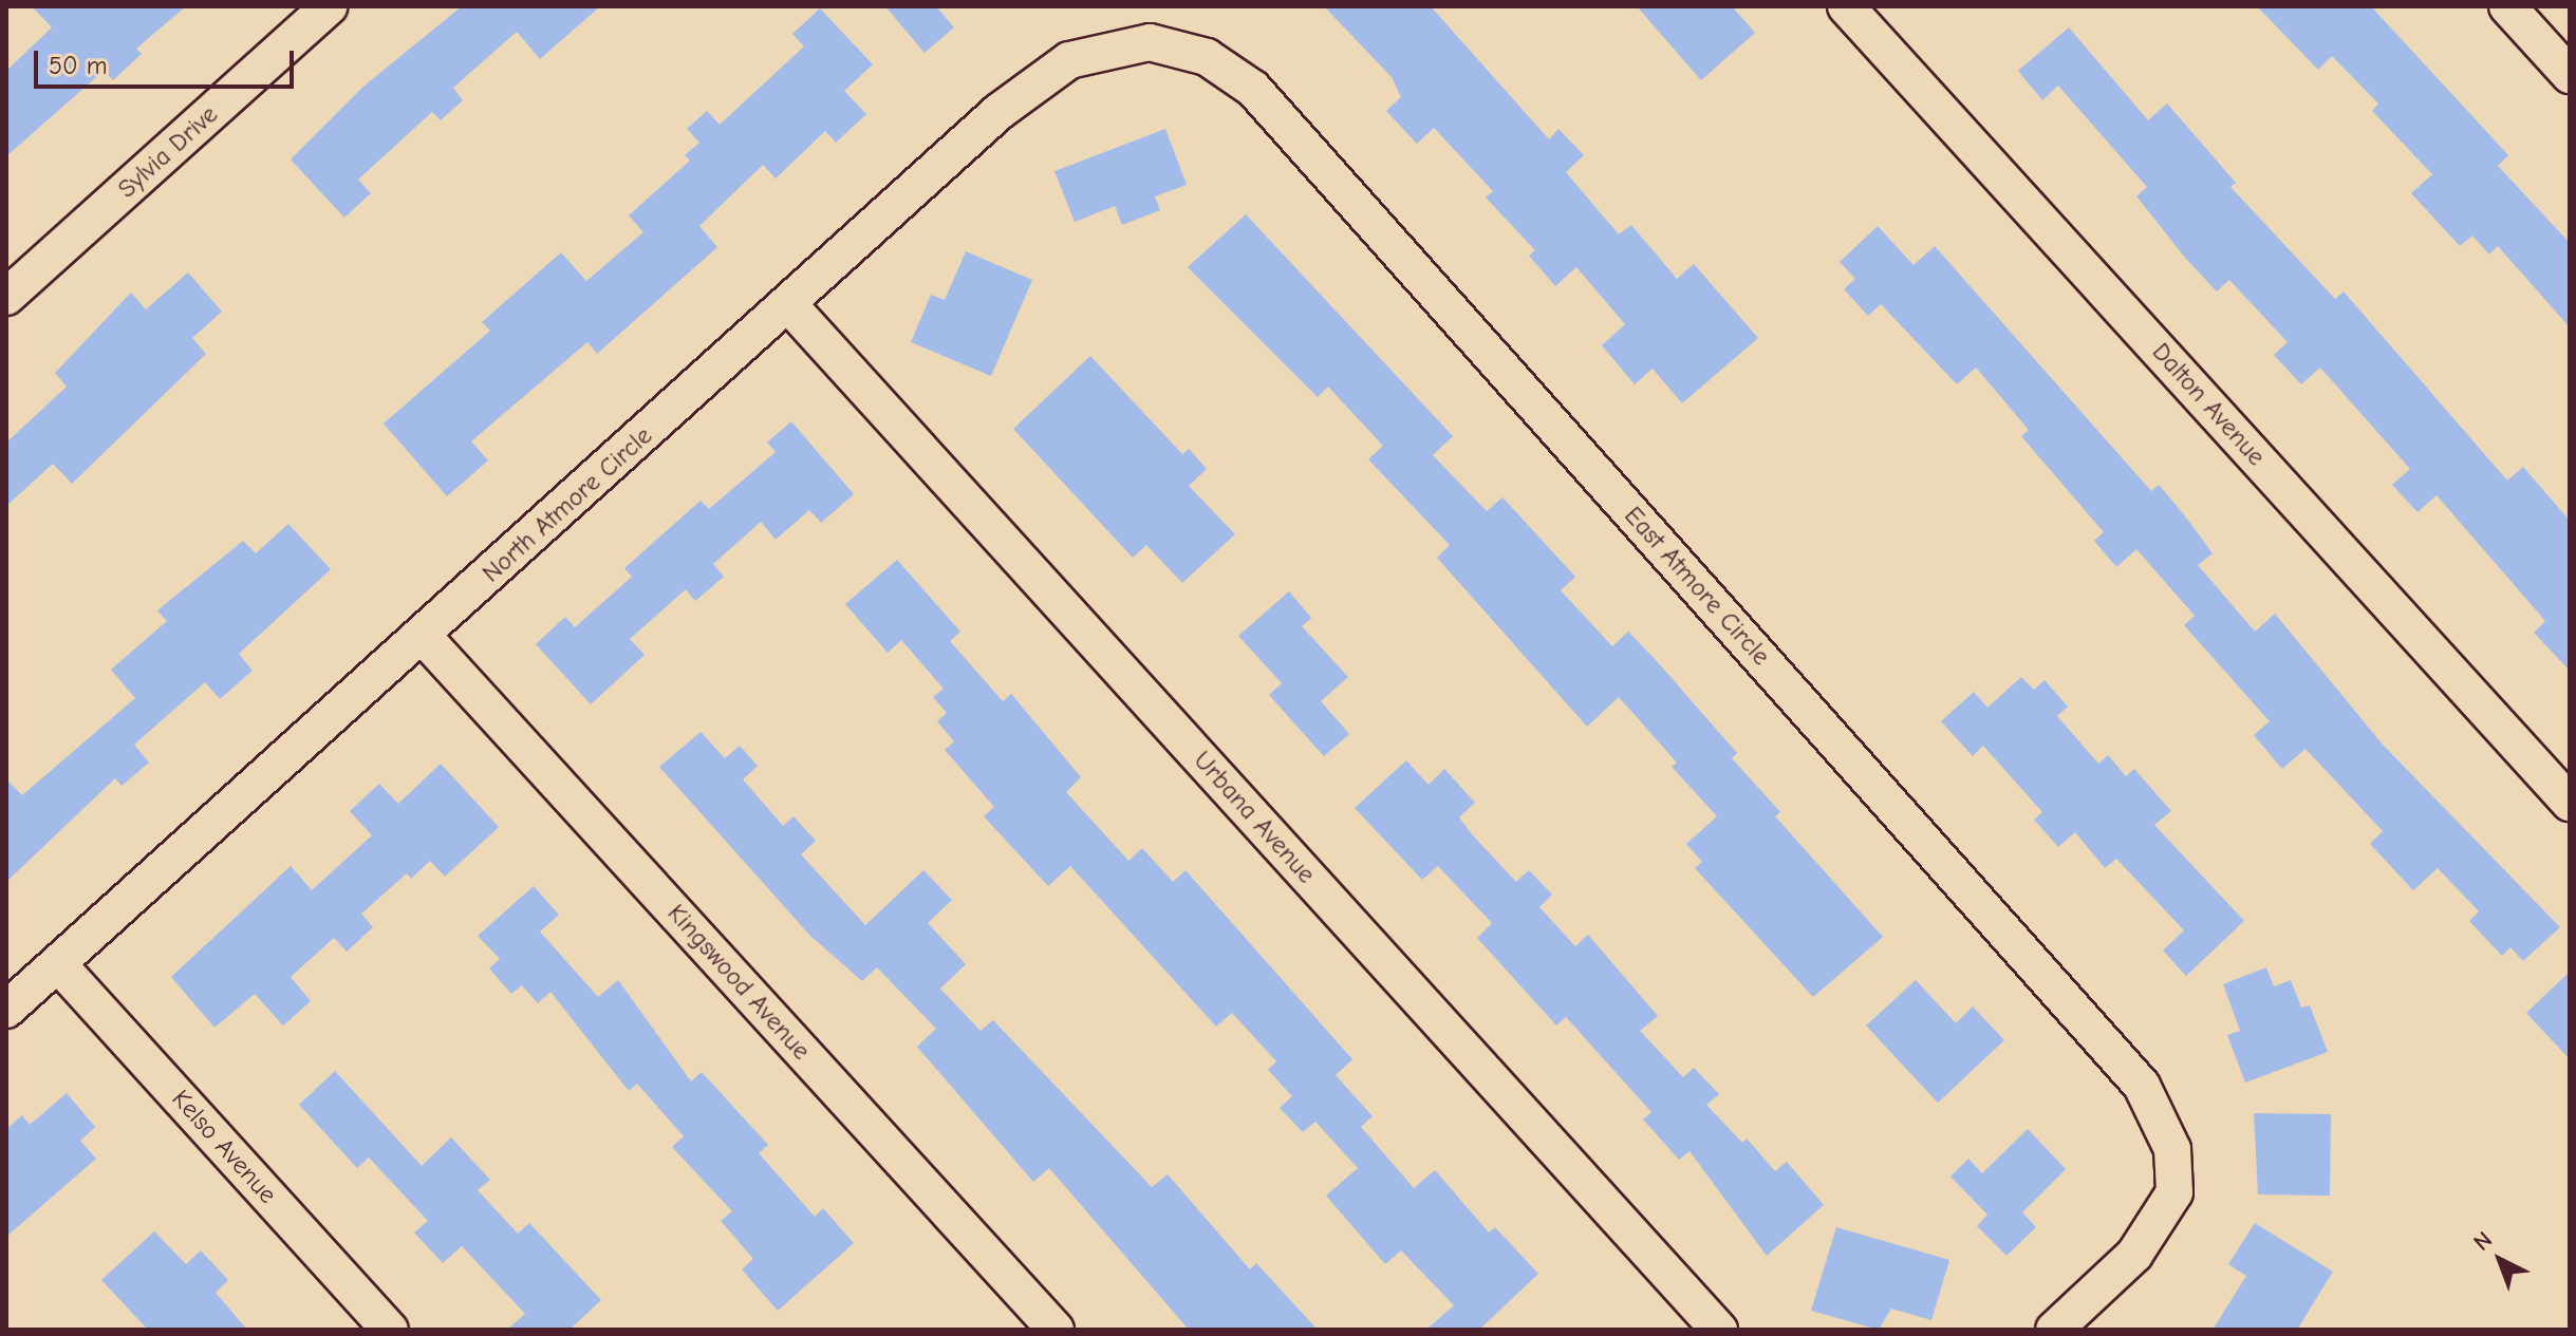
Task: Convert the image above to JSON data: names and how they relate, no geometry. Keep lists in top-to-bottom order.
{
  "streets": {
    "street": [
      "Sylvia Drive",
      "Dalton Avenue",
      "North Atmore Circle",
      "East Atmore Circle",
      "Urbana Avenue",
      "Kingswood Avenue",
      "Kelso Avenue"
    ]
  },
  "crossings": [
    ["North Atmore Circle", "East Atmore Circle"],
    ["North Atmore Circle", "Urbana Avenue"],
    ["North Atmore Circle", "Kingswood Avenue"],
    ["North Atmore Circle", "Kelso Avenue"]
  ],
  "scale_bar": "50 m",
  "north": "top left"
}
